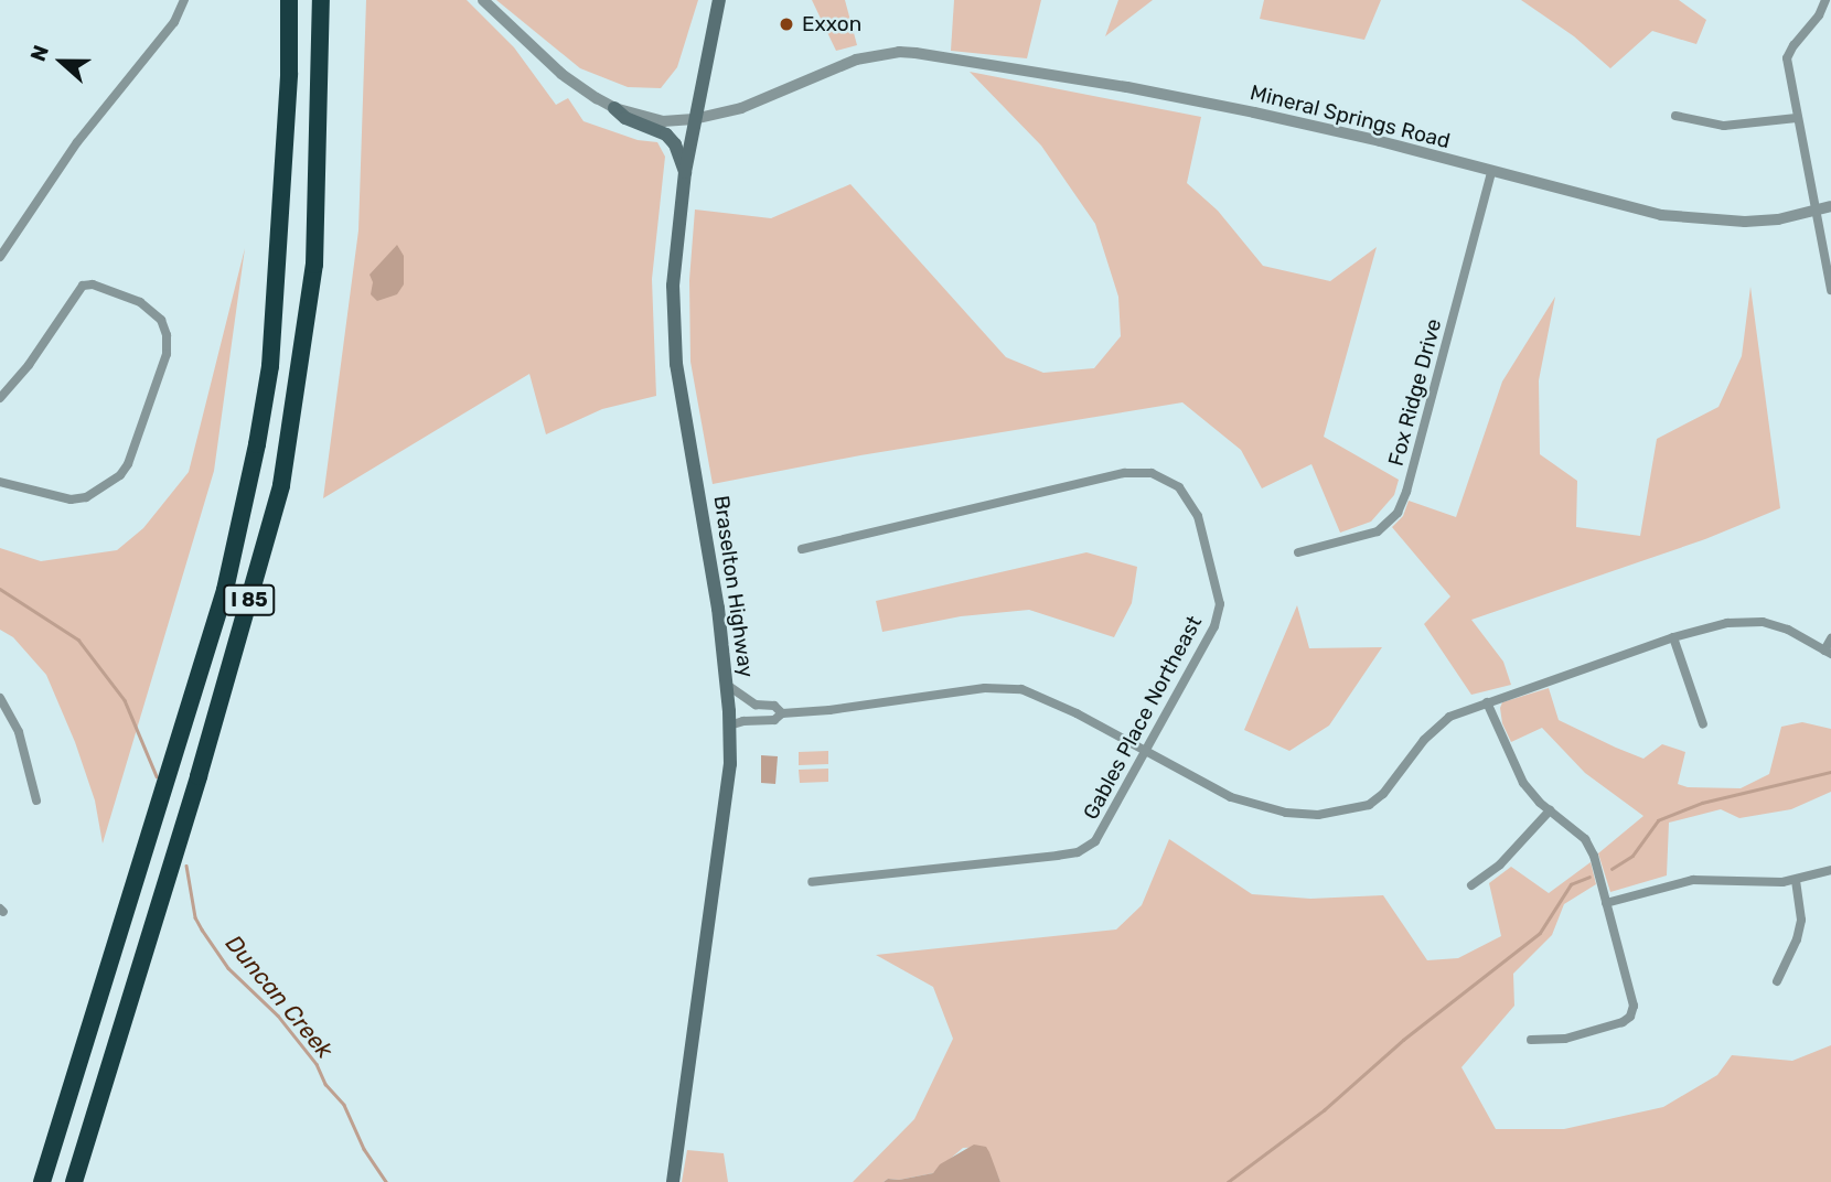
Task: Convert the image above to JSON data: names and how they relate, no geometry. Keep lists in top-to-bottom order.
{
  "streets": {
    "highway": ["I 85"],
    "main road": ["Braselton Highway"],
    "street": ["Mineral Springs Road", "Fox Ridge Drive", "Gables Place Northeast"]
  },
  "crossings": [
    ["Mineral Springs Road", "Fox Ridge Drive"],
    ["Mineral Springs Road", "Braselton Highway"]
  ],
  "water": ["Duncan Creek"],
  "places": ["Exxon"],
  "north": "left"
}
